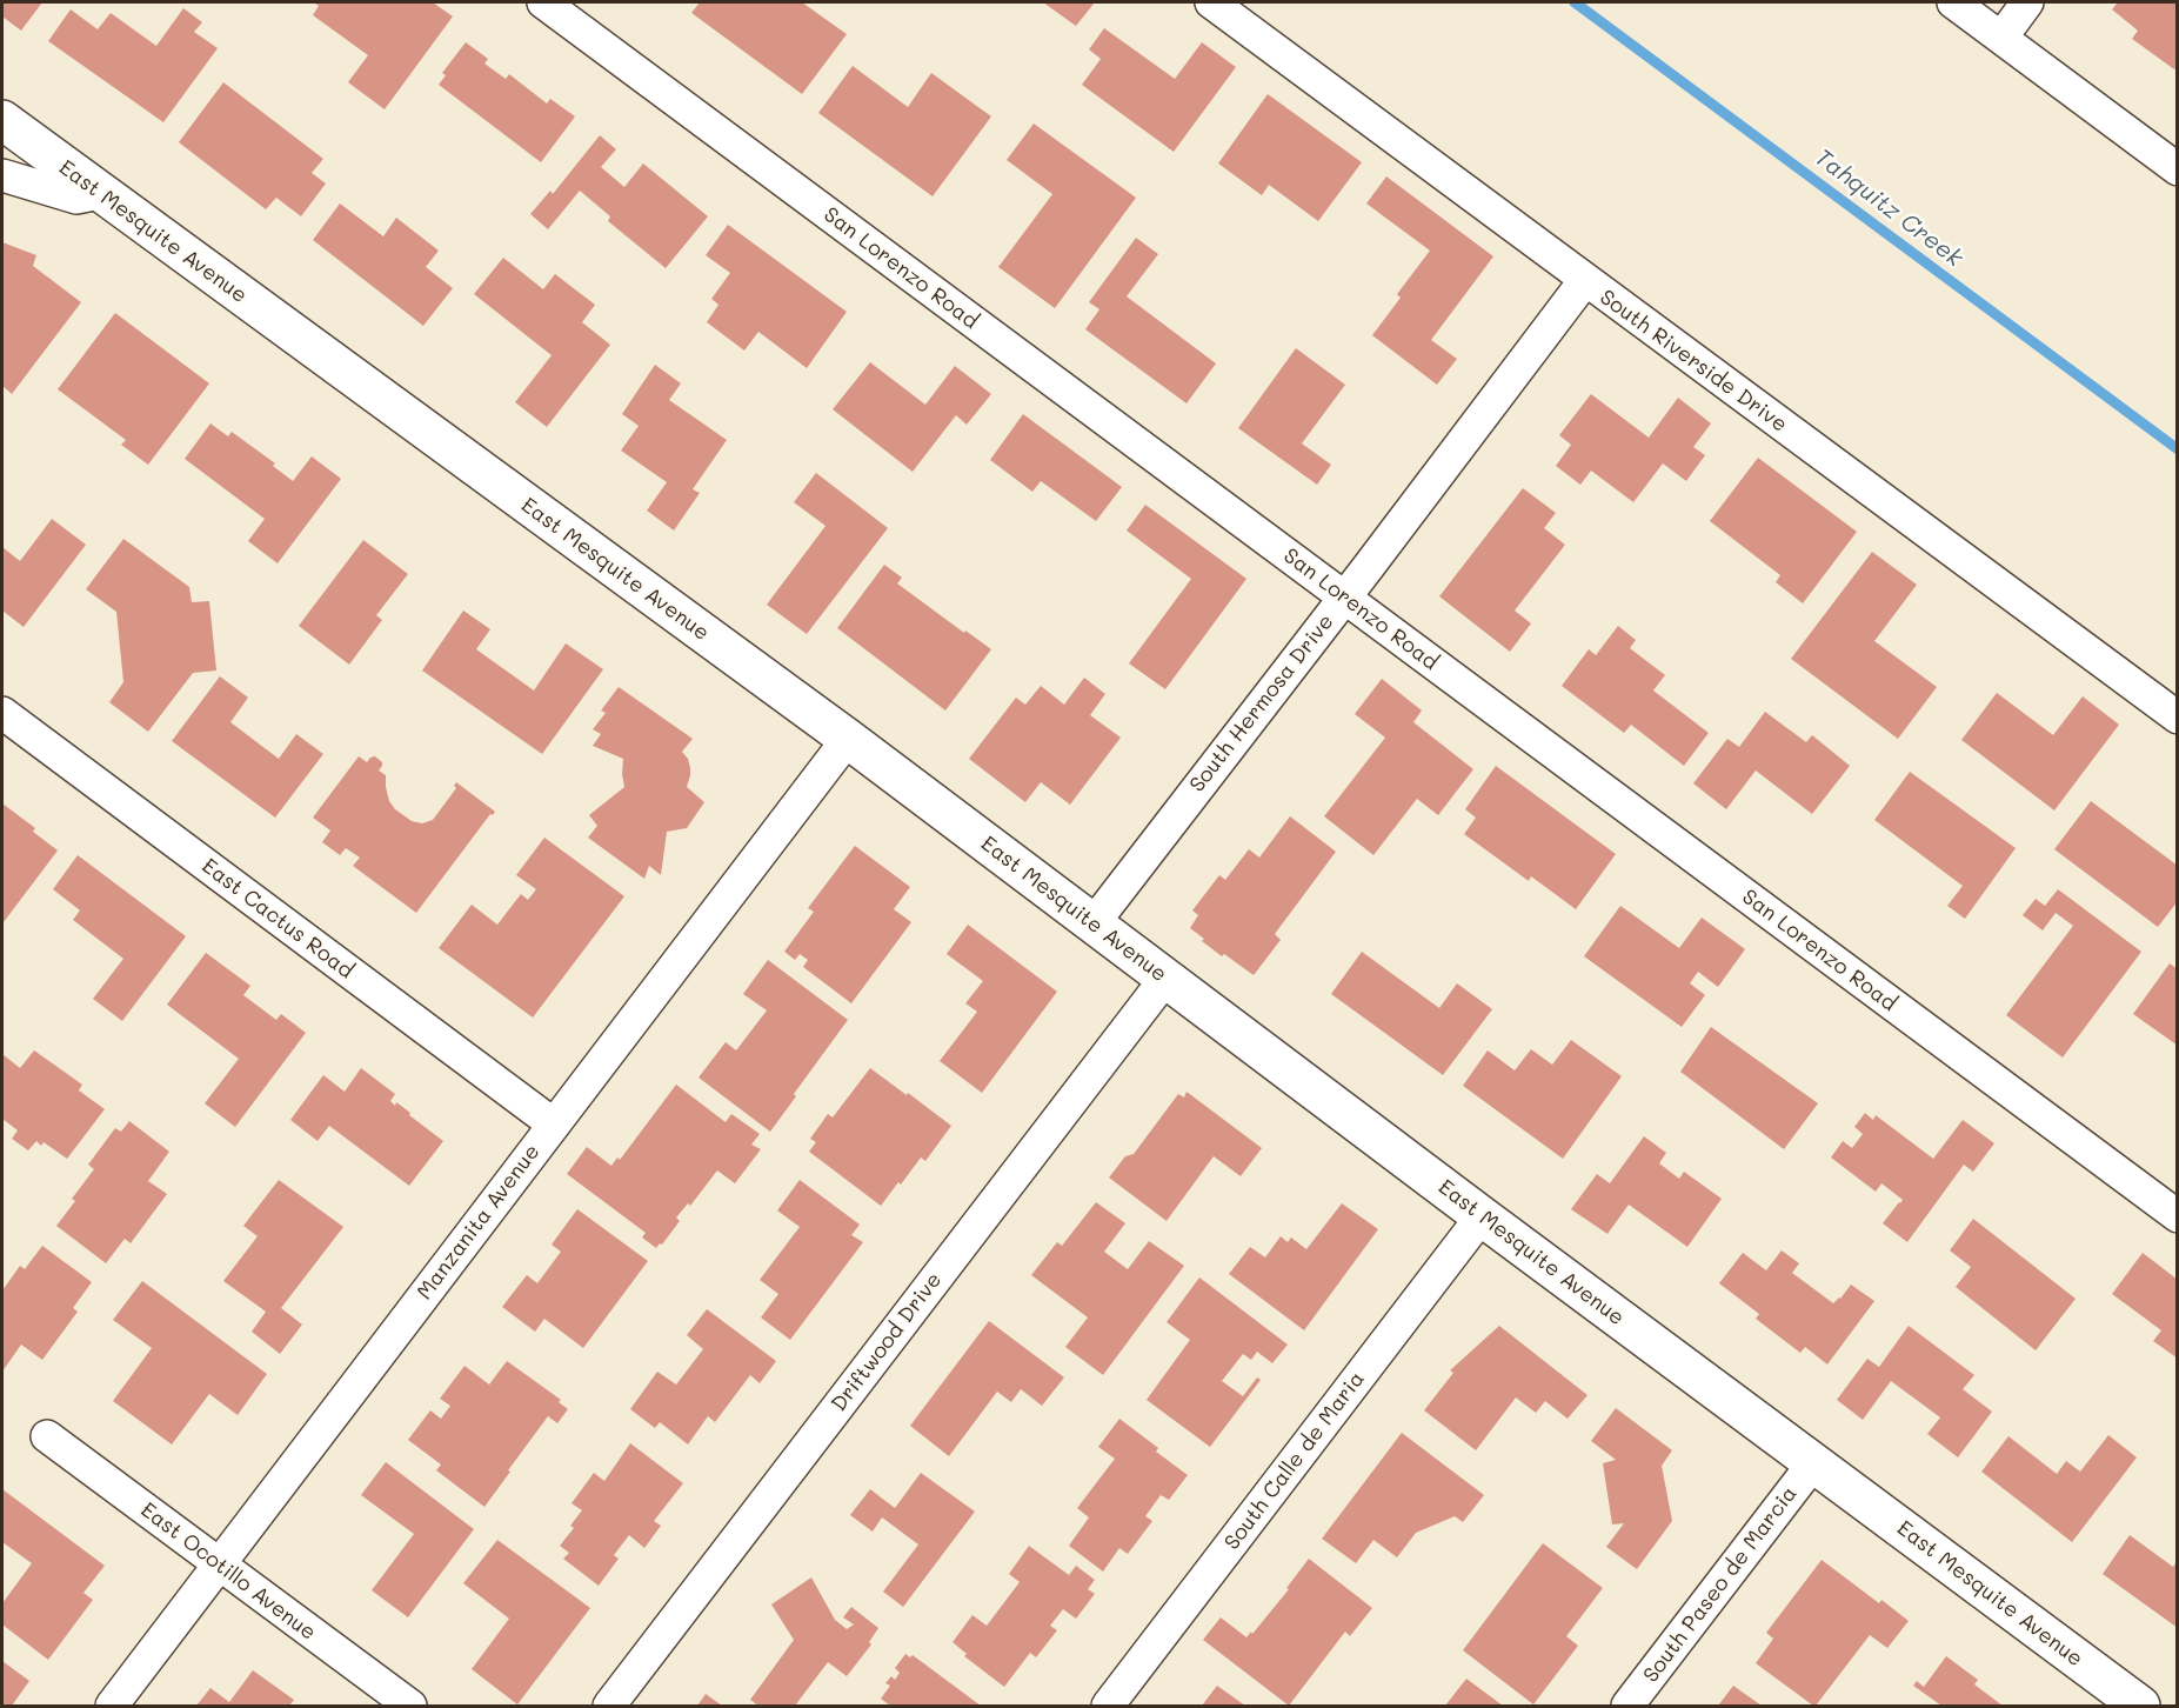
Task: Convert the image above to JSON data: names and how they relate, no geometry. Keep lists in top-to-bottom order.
{
  "streets": {
    "street": [
      "East Mesquite Avenue",
      "San Lorenzo Road",
      "South Riverside Drive",
      "South Hermosa Drive",
      "East Cactus Road",
      "Manzanita Avenue",
      "Driftwood Drive",
      "South Calle de Maria",
      "East Ocotillo Avenue",
      "South Paseo de Marcia"
    ]
  },
  "crossings": [
    ["East Mesquite Avenue", "South Hermosa Drive"],
    ["East Mesquite Avenue", "Manzanita Avenue"],
    ["East Mesquite Avenue", "Driftwood Drive"],
    ["East Mesquite Avenue", "South Calle de Maria"],
    ["East Mesquite Avenue", "South Paseo de Marcia"],
    ["San Lorenzo Road", "South Hermosa Drive"],
    ["South Riverside Drive", "South Hermosa Drive"],
    ["East Cactus Road", "Manzanita Avenue"],
    ["Manzanita Avenue", "East Ocotillo Avenue"]
  ],
  "water": ["Tahquitz Creek"]
}
